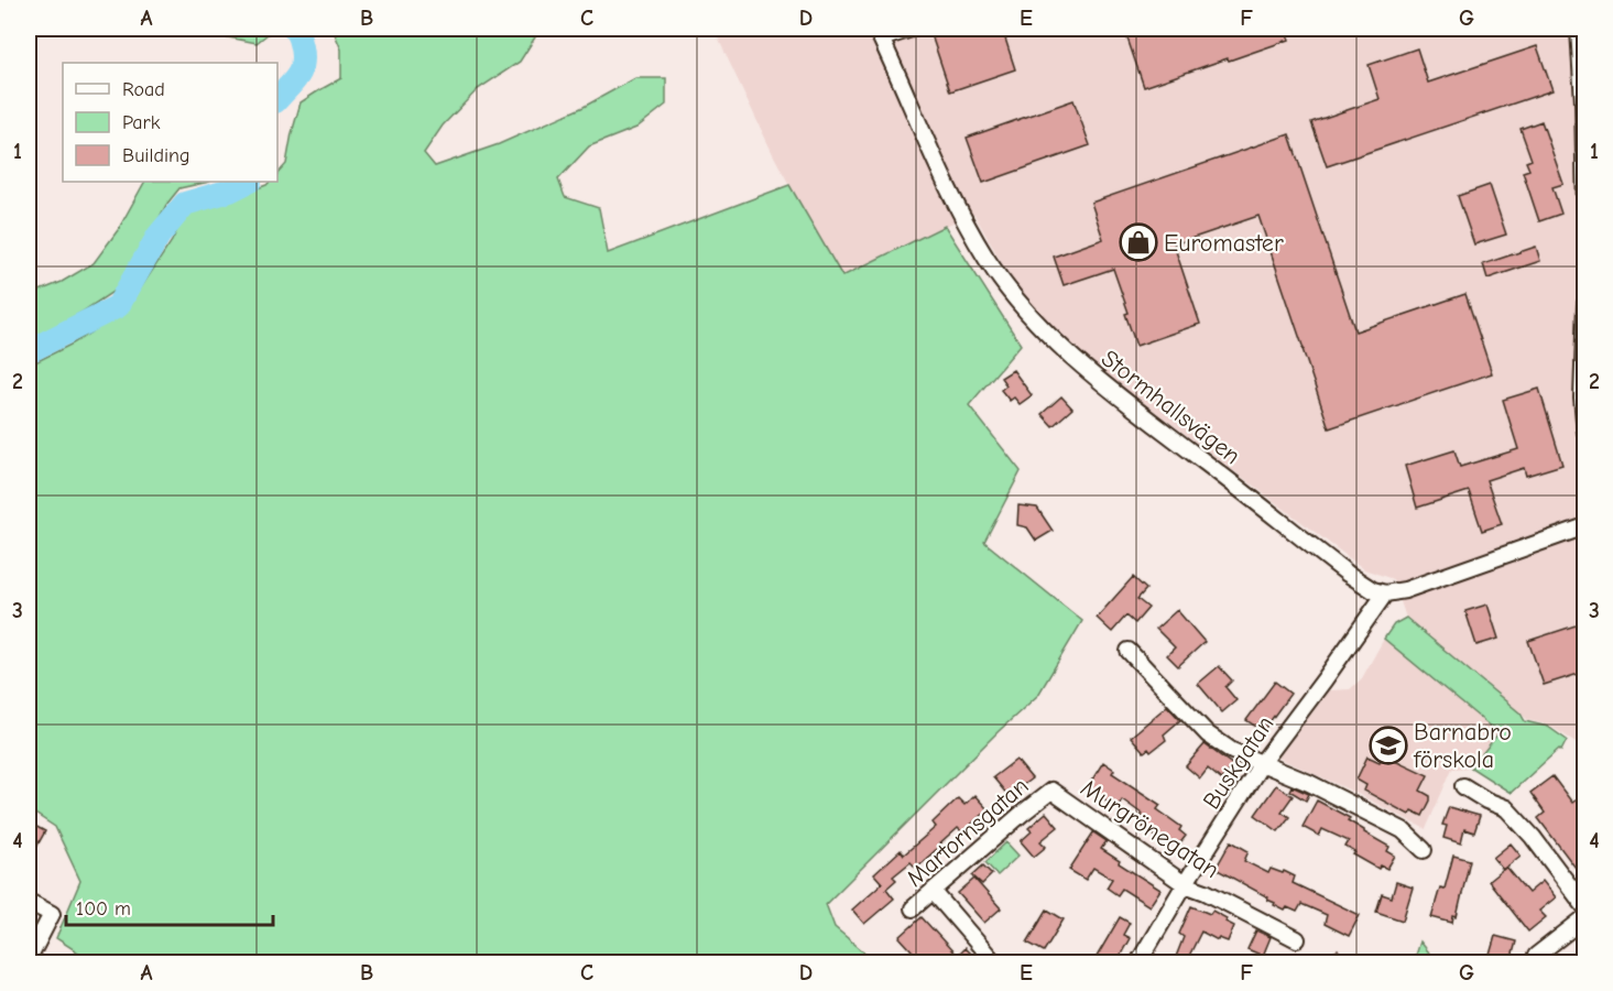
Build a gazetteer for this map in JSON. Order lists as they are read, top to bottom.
{
  "streets": {
    "street": [
      "Stormhallsvägen",
      "Buskgatan",
      "Murgrönegatan",
      "Martornsgatan"
    ]
  },
  "crossings": [
    ["Stormhallsvägen", "Buskgatan"],
    ["Buskgatan", "Murgrönegatan"],
    ["Murgrönegatan", "Martornsgatan"]
  ],
  "places": {
    "shop": ["Euromaster"],
    "school or university": ["Barnabro förskola"]
  },
  "legend": ["Road", "Park", "Building"],
  "scale_bar": "100 m",
  "grid": {
    "columns": [
      "A",
      "B",
      "C",
      "D",
      "E",
      "F",
      "G"
    ],
    "rows": [
      "1",
      "2",
      "3",
      "4"
    ]
  }
}
